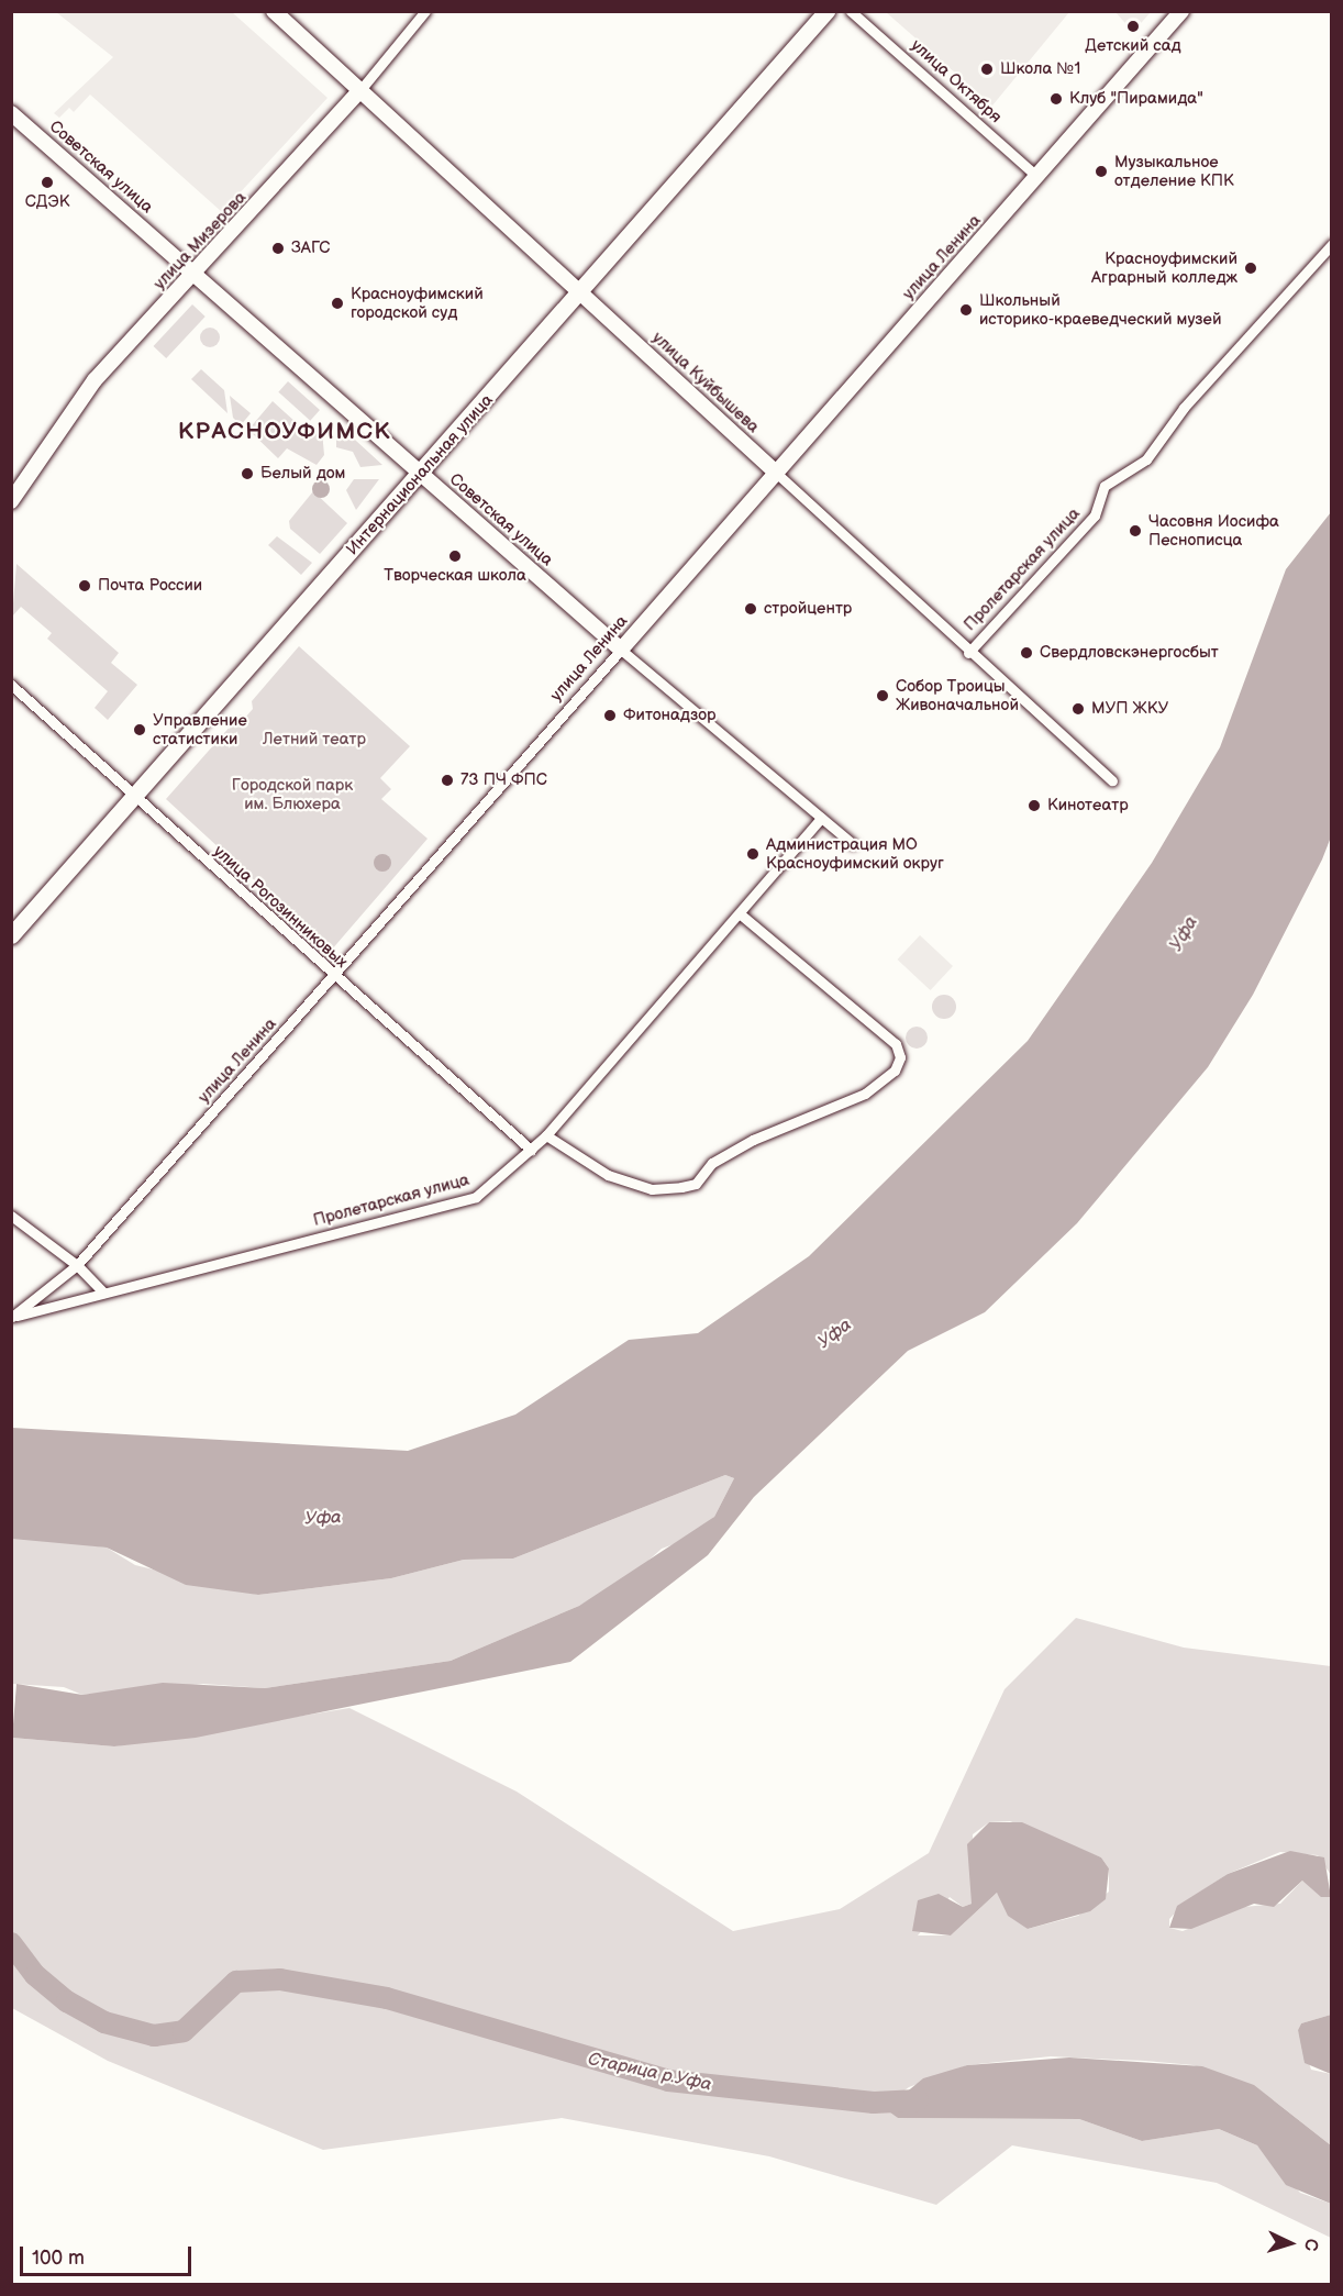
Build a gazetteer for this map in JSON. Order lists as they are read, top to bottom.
{
  "streets": {
    "main road": [
      "Советская улица",
      "улица Мизерова",
      "улица Ленина",
      "улица Куйбышева",
      "Интернациональная улица"
    ],
    "street": ["улица Октября", "Пролетарская улица", "улица Рогозинниковых"]
  },
  "crossings": [
    ["улица Октября", "улица Ленина"],
    ["Советская улица", "улица Мизерова"],
    ["Советская улица", "улица Ленина"],
    ["Советская улица", "Интернациональная улица"],
    ["Советская улица", "Пролетарская улица"],
    ["улица Мизерова", "улица Куйбышева"],
    ["улица Ленина", "улица Куйбышева"],
    ["улица Ленина", "Пролетарская улица"],
    ["улица Ленина", "улица Рогозинниковых"],
    ["улица Куйбышева", "Интернациональная улица"],
    ["улица Куйбышева", "Пролетарская улица"],
    ["Интернациональная улица", "улица Рогозинниковых"],
    ["Пролетарская улица", "улица Рогозинниковых"]
  ],
  "districts": ["КРАСНОУФИМСК"],
  "water": ["Уфа", "Старица р.Уфа"],
  "parks": ["Летний театр", "Городской парк им. Блюхера"],
  "places": [
    "Детский сад",
    "Школа №1",
    "Клуб \"Пирамида\"",
    "Музыкальное отделение КПК",
    "СДЭК",
    "ЗАГС",
    "Красноуфимский Аграрный колледж",
    "Красноуфимский городской суд",
    "Школьный историко-краеведческий музей",
    "Белый дом",
    "Часовня Иосифа Песнописца",
    "Творческая школа",
    "Почта России",
    "стройцентр",
    "Свердловскэнергосбыт",
    "Собор Троицы Живоначальной",
    "МУП ЖКУ",
    "Фитонадзор",
    "Управление статистики",
    "73 ПЧ ФПС",
    "Кинотеатр",
    "Администрация МО Красноуфимский округ"
  ],
  "scale_bar": "100 m",
  "north": "right"
}
